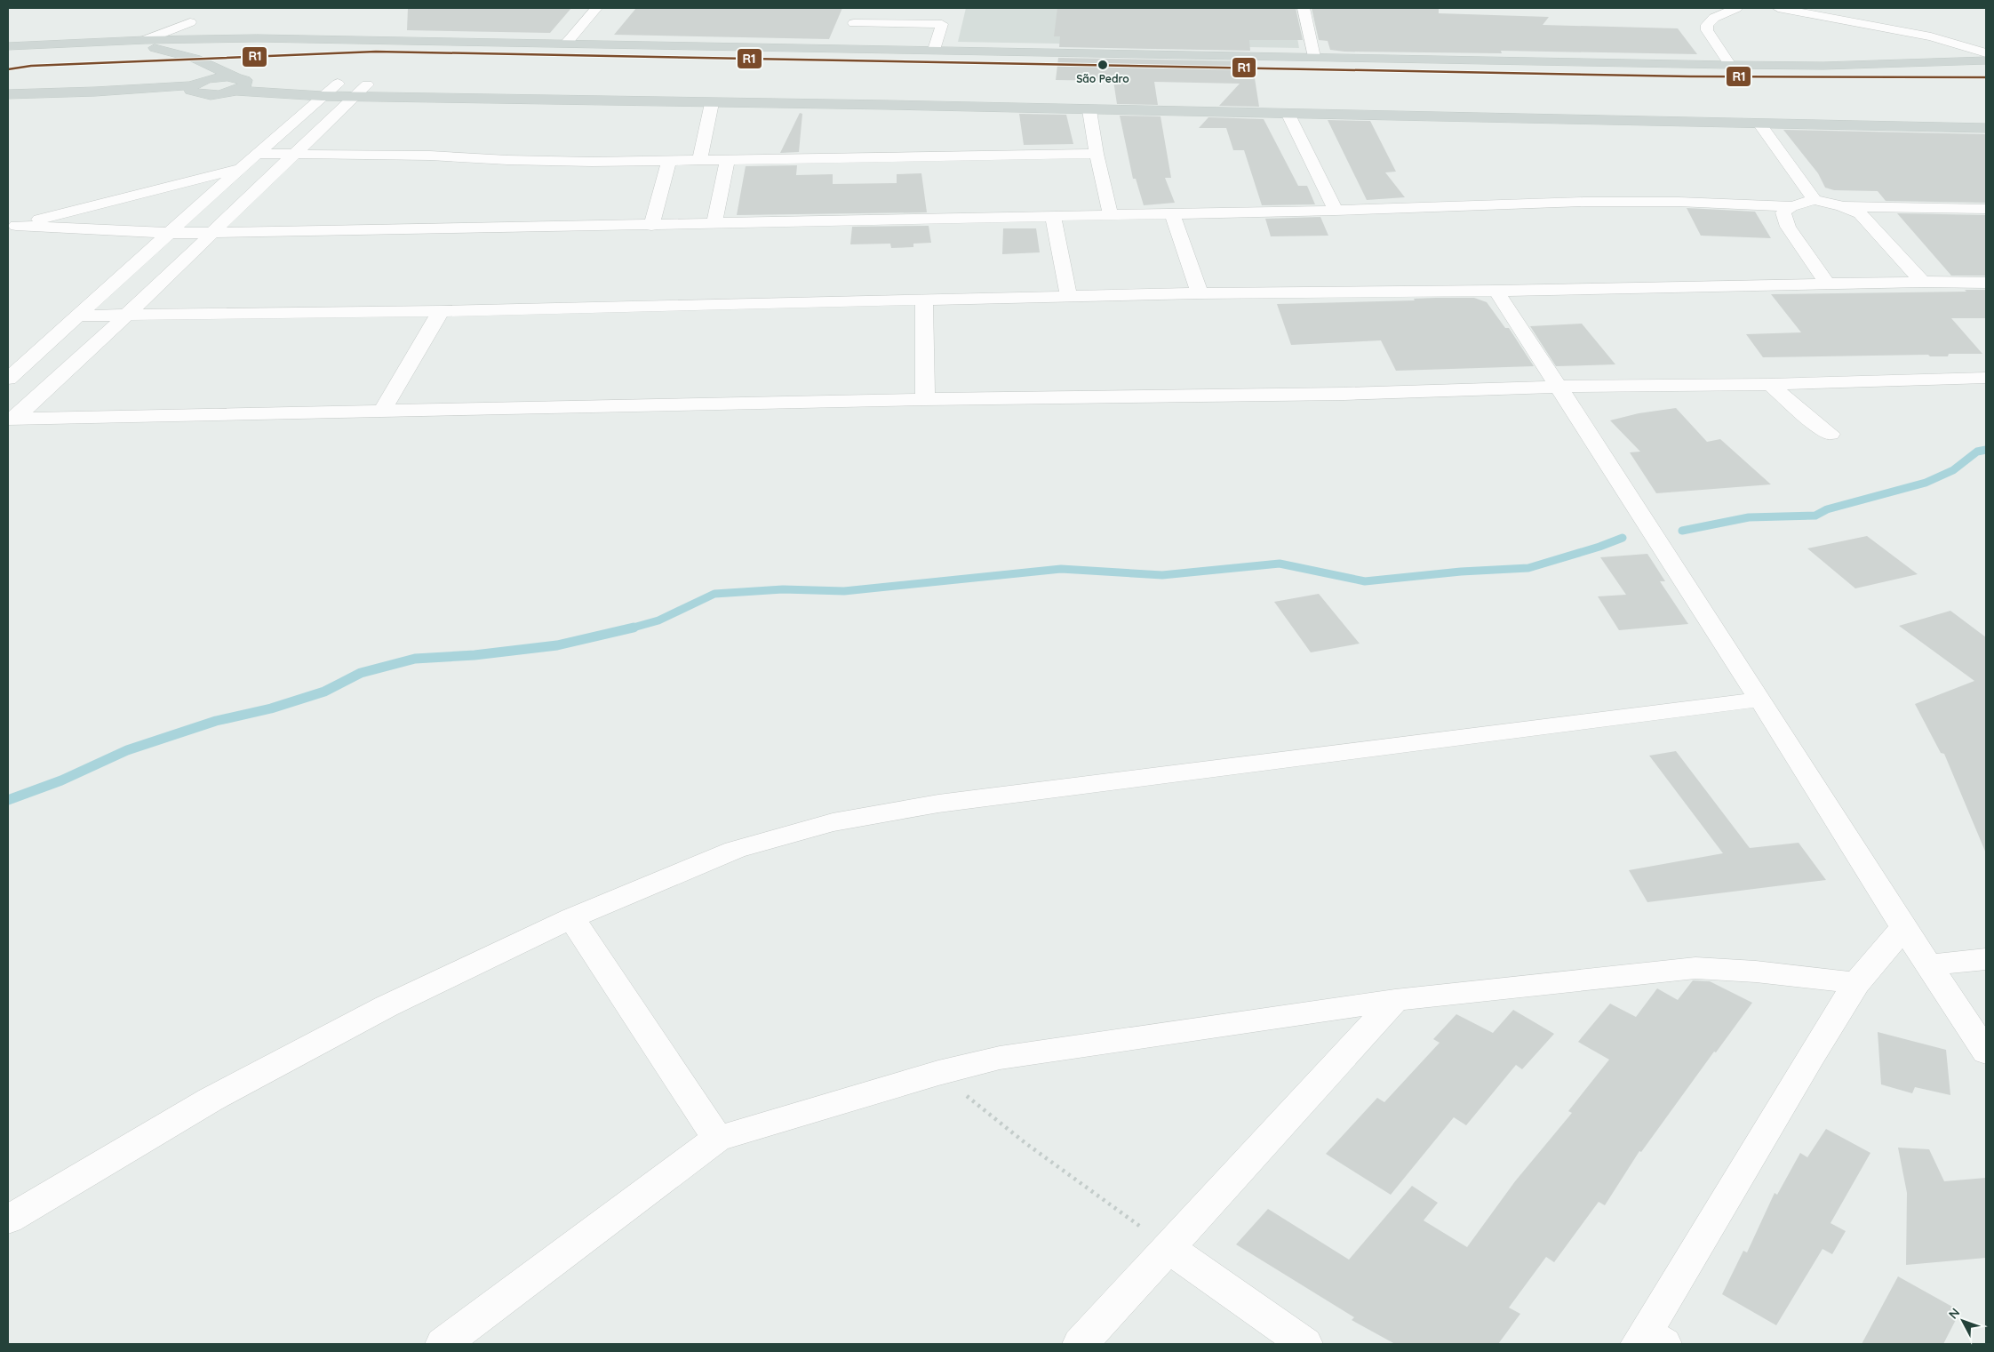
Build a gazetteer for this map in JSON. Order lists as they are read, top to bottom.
{
  "places": ["São Pedro"],
  "lines": ["transit line R1"],
  "north": "top left"
}
